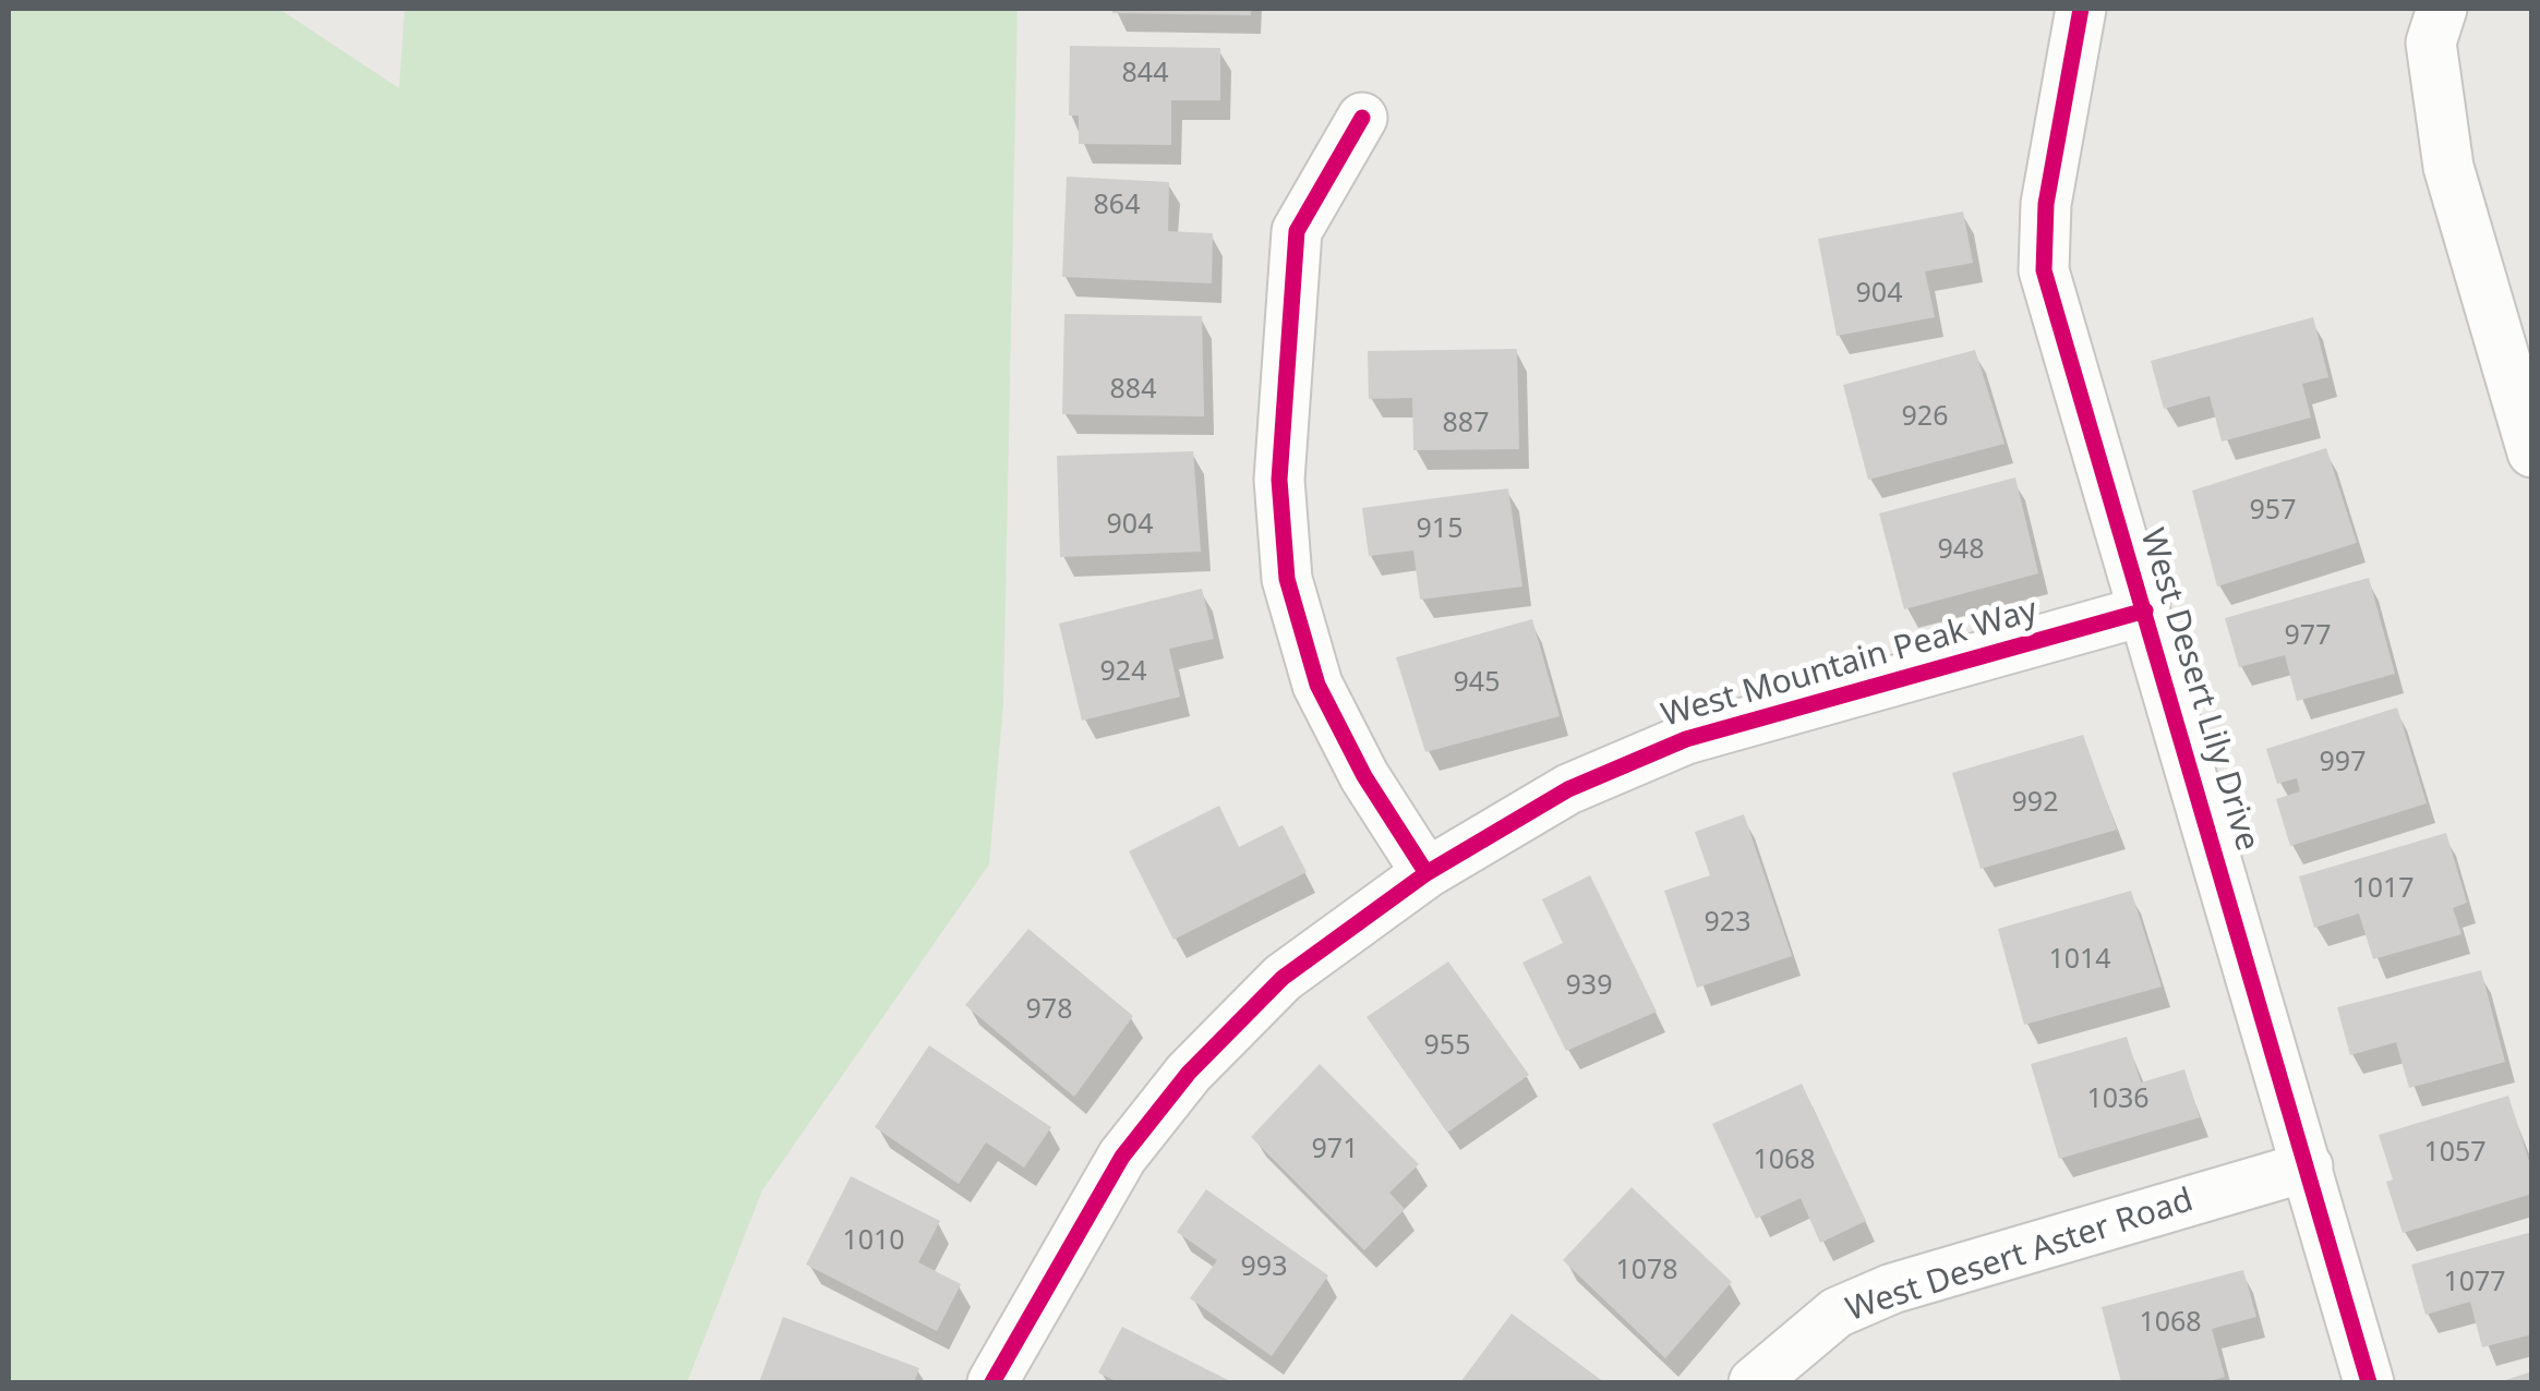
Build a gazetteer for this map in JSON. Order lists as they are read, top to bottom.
{
  "streets": {
    "street": ["West Mountain Peak Way", "West Desert Lily Drive", "West Desert Aster Road"]
  },
  "crossings": [
    ["West Mountain Peak Way", "West Desert Lily Drive"],
    ["West Desert Lily Drive", "West Desert Aster Road"]
  ],
  "house_numbers": [
    "844",
    "864",
    "904",
    "884",
    "926",
    "887",
    "957",
    "904",
    "915",
    "948",
    "977",
    "924",
    "945",
    "997",
    "992",
    "1017",
    "923",
    "1014",
    "939",
    "978",
    "955",
    "1036",
    "971",
    "1057",
    "1068",
    "1010",
    "993",
    "1078",
    "1077",
    "1068"
  ]
}
